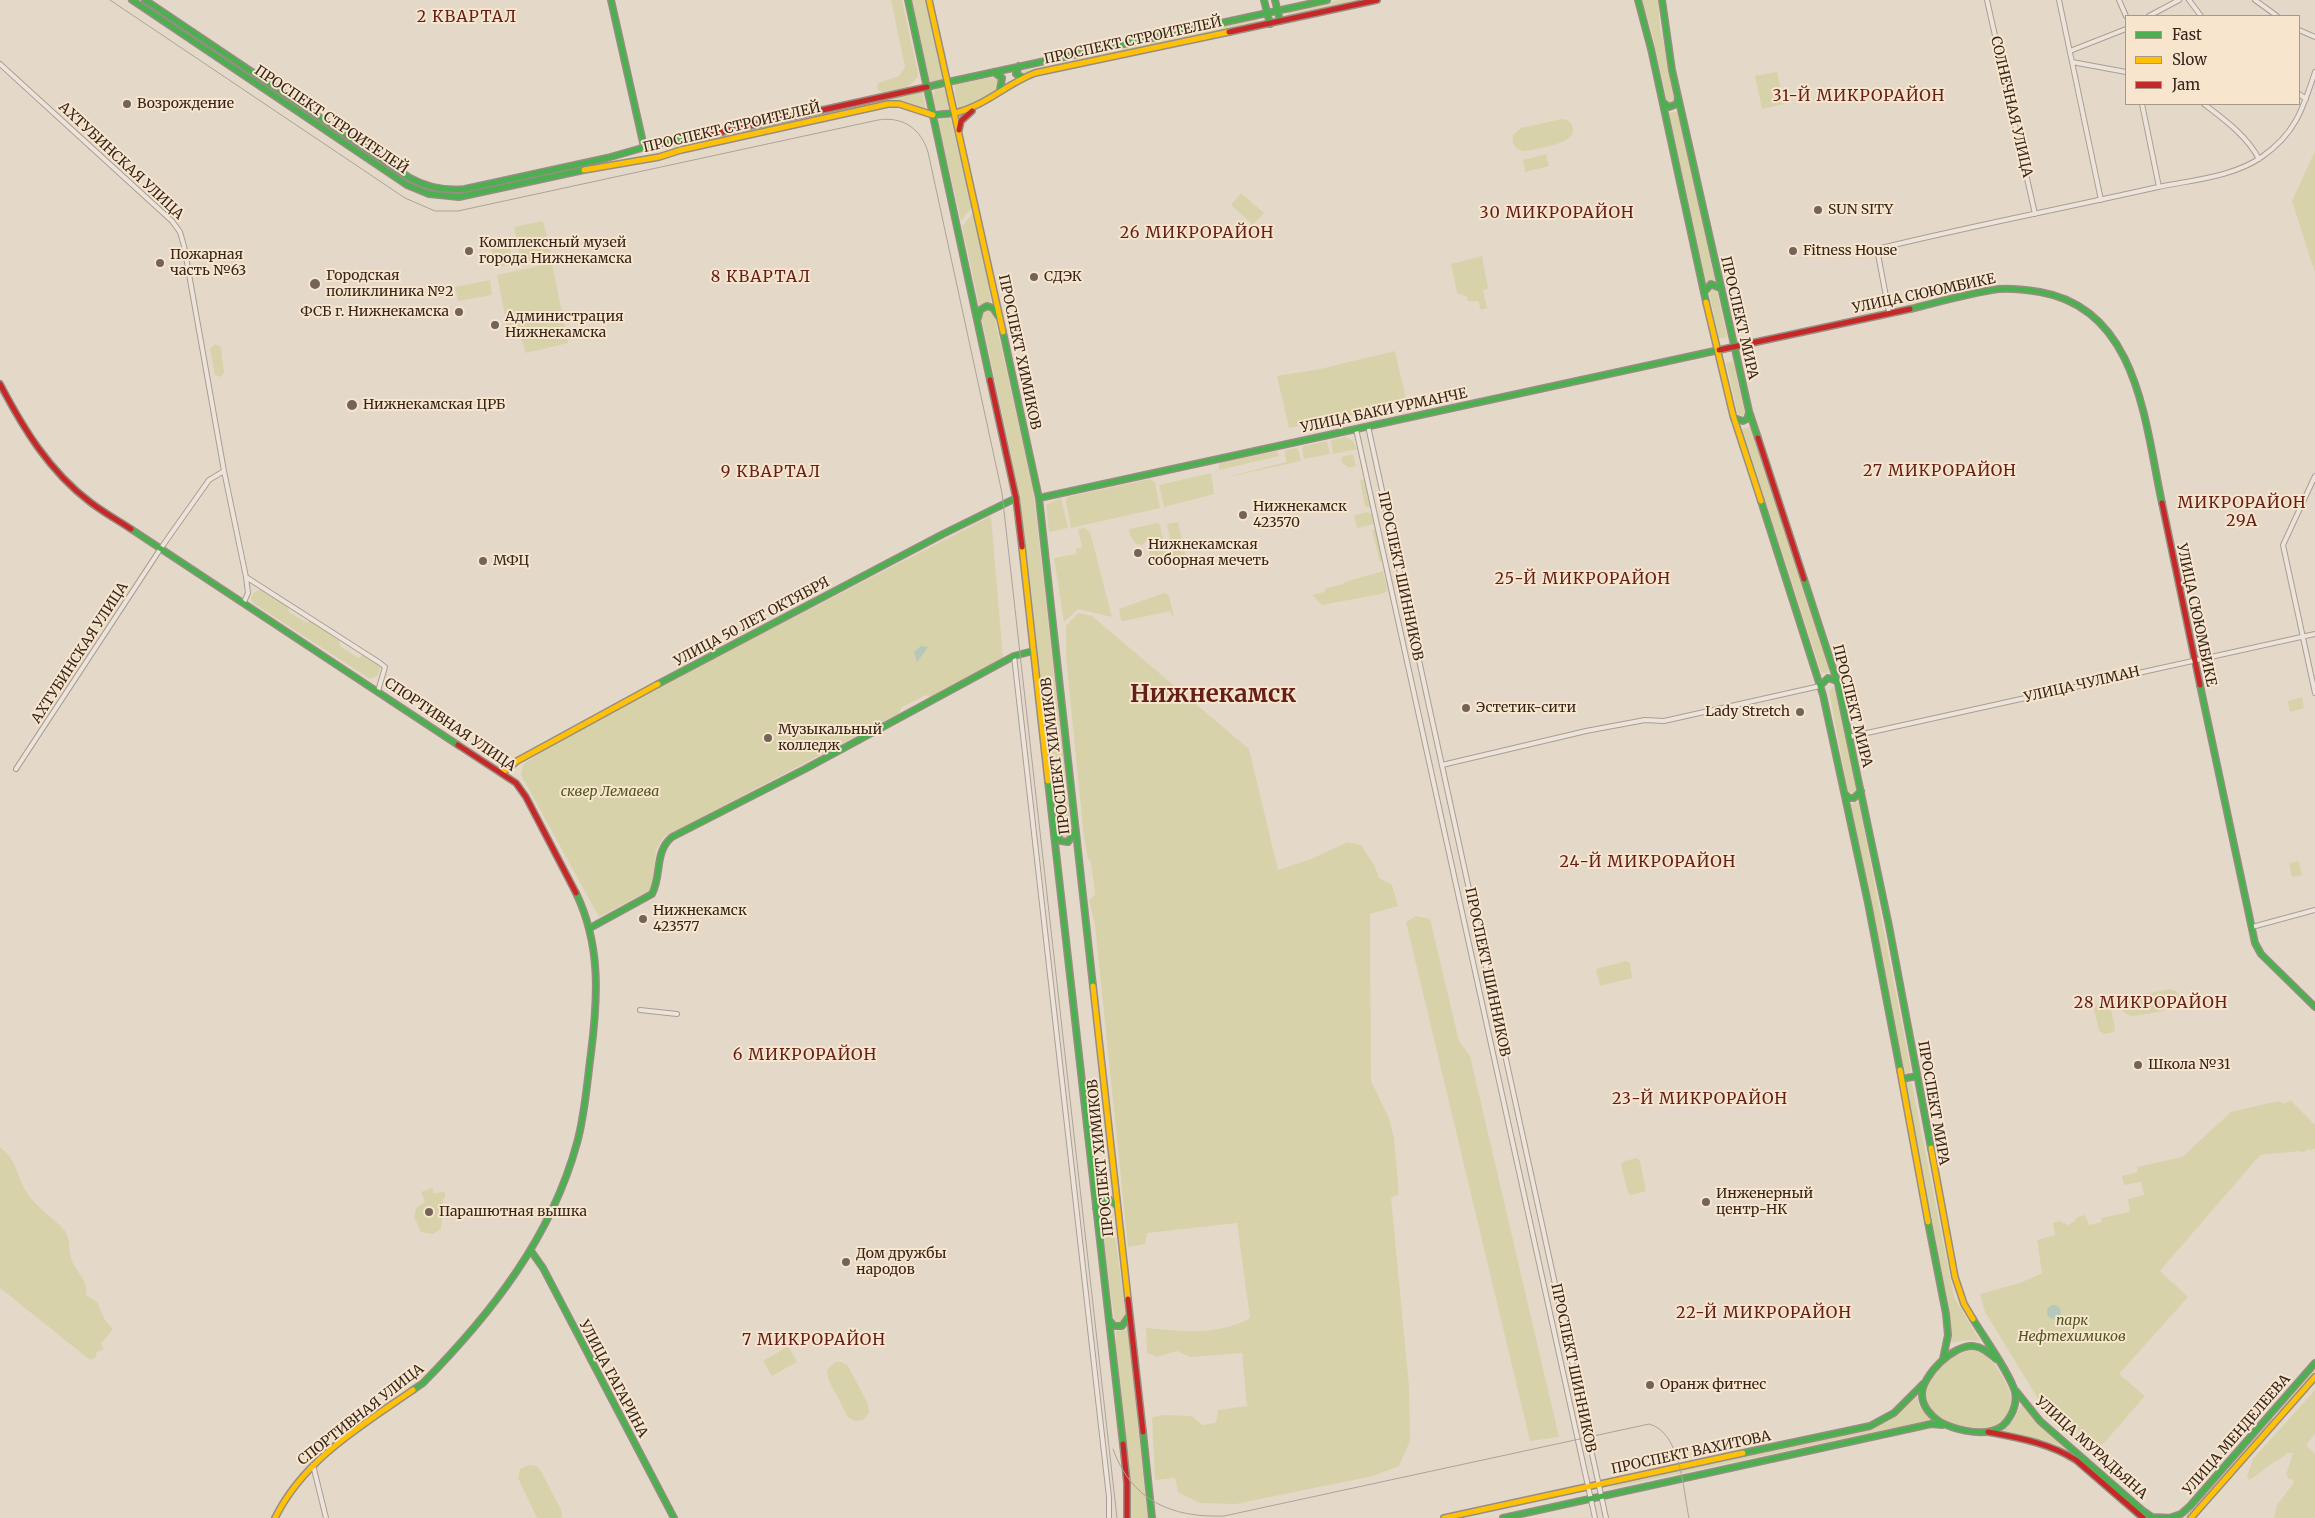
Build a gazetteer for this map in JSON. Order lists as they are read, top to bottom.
{
  "streets": {
    "main road": [
      "ПРОСПЕКТ СТРОИТЕЛЕЙ",
      "УЛИЦА СЮЮМБИКЕ",
      "ПРОСПЕКТ МИРА",
      "ПРОСПЕКТ ХИМИКОВ",
      "УЛИЦА БАКИ УРМАНЧЕ",
      "УЛИЦА 50 ЛЕТ ОКТЯБРЯ",
      "СПОРТИВНАЯ УЛИЦА",
      "УЛИЦА ГАГАРИНА",
      "УЛИЦА МЕНДЕЛЕЕВА",
      "УЛИЦА МУРАДЬЯНА",
      "ПРОСПЕКТ ВАХИТОВА"
    ],
    "street": [
      "СОЛНЕЧНАЯ УЛИЦА",
      "АХТУБИНСКАЯ УЛИЦА",
      "ПРОСПЕКТ ШИННИКОВ",
      "УЛИЦА ЧУЛМАН"
    ]
  },
  "crossings": [
    ["ПРОСПЕКТ СТРОИТЕЛЕЙ", "ПРОСПЕКТ ХИМИКОВ"],
    ["АХТУБИНСКАЯ УЛИЦА", "СПОРТИВНАЯ УЛИЦА"],
    ["УЛИЦА СЮЮМБИКЕ", "ПРОСПЕКТ МИРА"],
    ["УЛИЦА СЮЮМБИКЕ", "УЛИЦА БАКИ УРМАНЧЕ"],
    ["УЛИЦА СЮЮМБИКЕ", "УЛИЦА ЧУЛМАН"],
    ["ПРОСПЕКТ МИРА", "УЛИЦА БАКИ УРМАНЧЕ"],
    ["ПРОСПЕКТ МИРА", "УЛИЦА ЧУЛМАН"],
    ["ПРОСПЕКТ МИРА", "УЛИЦА МУРАДЬЯНА"],
    ["ПРОСПЕКТ МИРА", "ПРОСПЕКТ ВАХИТОВА"],
    ["ПРОСПЕКТ ХИМИКОВ", "УЛИЦА БАКИ УРМАНЧЕ"],
    ["ПРОСПЕКТ ХИМИКОВ", "УЛИЦА 50 ЛЕТ ОКТЯБРЯ"],
    ["УЛИЦА БАКИ УРМАНЧЕ", "ПРОСПЕКТ ШИННИКОВ"],
    ["ПРОСПЕКТ ШИННИКОВ", "ПРОСПЕКТ ВАХИТОВА"],
    ["УЛИЦА 50 ЛЕТ ОКТЯБРЯ", "СПОРТИВНАЯ УЛИЦА"],
    ["СПОРТИВНАЯ УЛИЦА", "УЛИЦА ГАГАРИНА"],
    ["УЛИЦА МЕНДЕЛЕЕВА", "УЛИЦА МУРАДЬЯНА"],
    ["УЛИЦА МУРАДЬЯНА", "ПРОСПЕКТ ВАХИТОВА"]
  ],
  "districts": [
    "2 КВАРТАЛ",
    "31-Й МИКРОРАЙОН",
    "30 МИКРОРАЙОН",
    "26 МИКРОРАЙОН",
    "8 КВАРТАЛ",
    "27 МИКРОРАЙОН",
    "9 КВАРТАЛ",
    "МИКРОРАЙОН 29А",
    "25-Й МИКРОРАЙОН",
    "Нижнекамск",
    "24-Й МИКРОРАЙОН",
    "28 МИКРОРАЙОН",
    "6 МИКРОРАЙОН",
    "23-Й МИКРОРАЙОН",
    "22-Й МИКРОРАЙОН",
    "7 МИКРОРАЙОН"
  ],
  "parks": ["сквер Лемаева", "парк Нефтехимиков"],
  "places": [
    "Возрождение",
    "SUN SITY",
    "Комплексный музей города Нижнекамска",
    "Fitness House",
    "Пожарная часть №63",
    "СДЭК",
    "Городская поликлиника №2",
    "ФСБ г. Нижнекамска",
    "Администрация Нижнекамска",
    "Нижнекамская ЦРБ",
    "Нижнекамск 423570",
    "Нижнекамская соборная мечеть",
    "МФЦ",
    "Эстетик-сити",
    "Lady Stretch",
    "Музыкальный колледж",
    "Нижнекамск 423577",
    "Школа №31",
    "Инженерный центр-НК",
    "Парашютная вышка",
    "Дом дружбы народов",
    "Оранж фитнес"
  ],
  "legend": ["Fast", "Slow", "Jam"]
}
